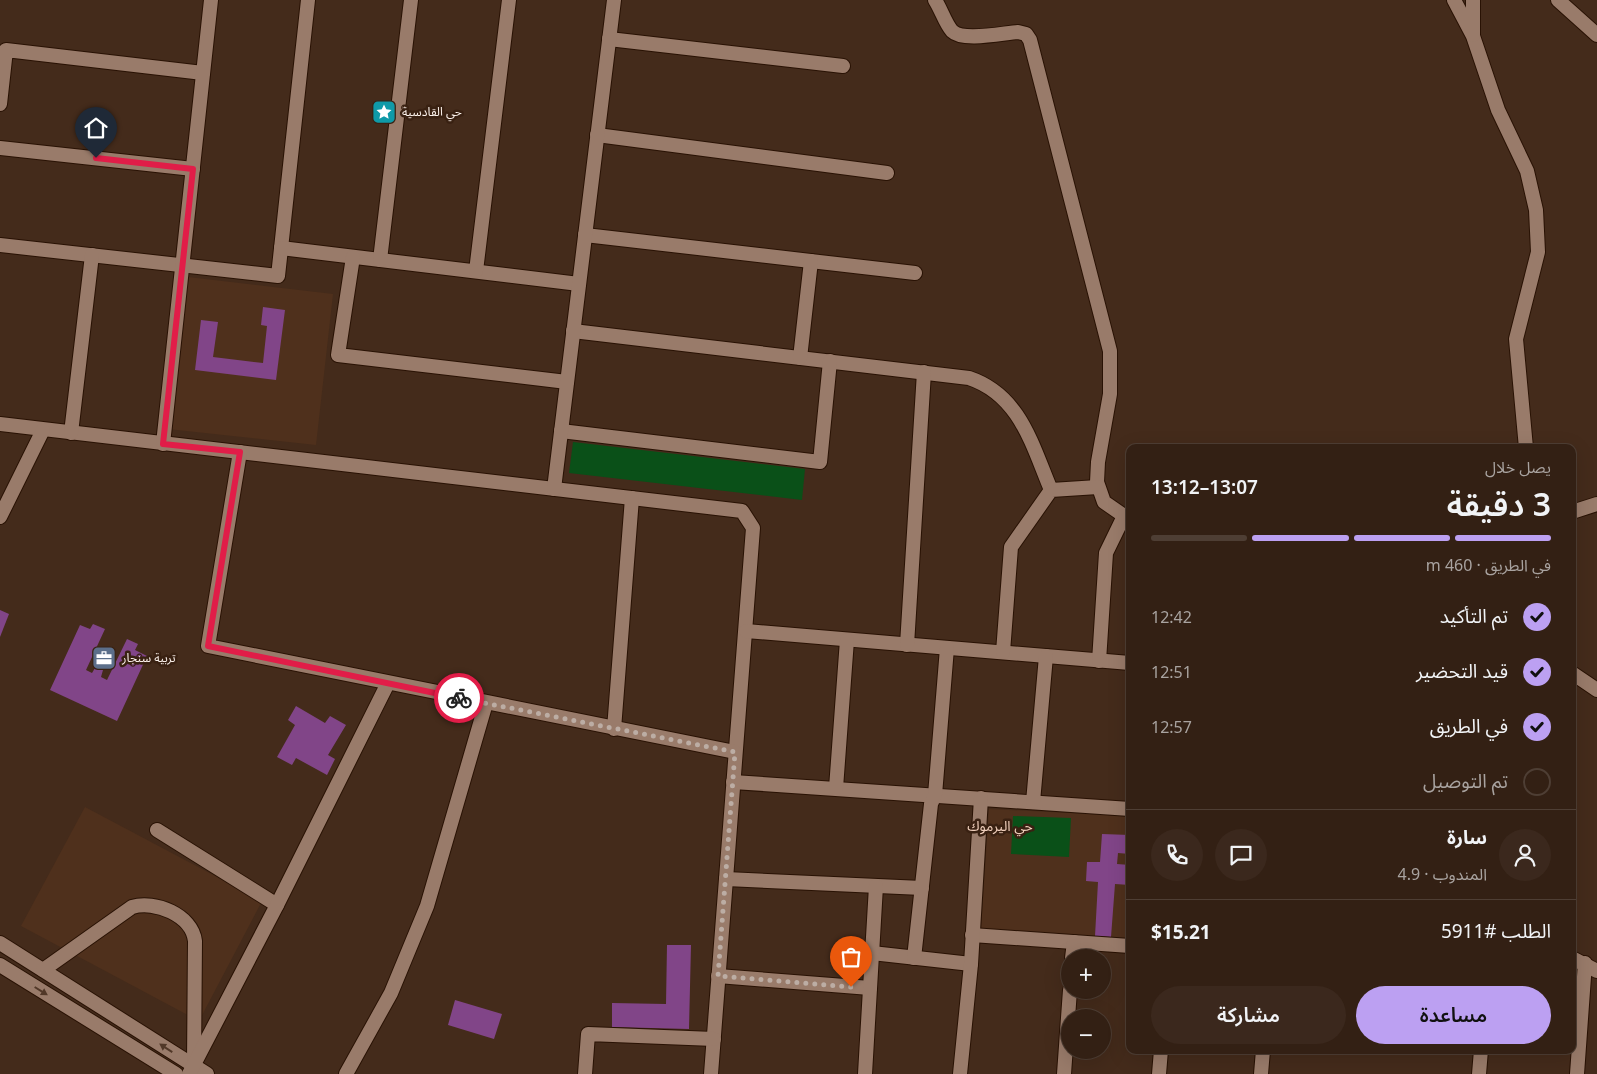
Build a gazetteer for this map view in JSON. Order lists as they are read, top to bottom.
{
  "districts": ["حي اليرموك"],
  "places": {
    "place": ["حي القادسية"],
    "office": ["تربية سنجار"]
  },
  "page": {
    "heading": ["3 دقيقة", "يصل خلال", "13:07–13:12"],
    "panel": [
      "سارة",
      "المندوب · 4.9",
      "الطلب #5911",
      "$15.21"
    ],
    "bar": "في الطريق · 460 m",
    "list": [
      ["تم التأكيد", "12:42"],
      ["قيد التحضير", "12:51"],
      ["في الطريق", "12:57"],
      "تم التوصيل"
    ],
    "map_buttons": ["+", "−"],
    "buttons": ["مساعدة", "مشاركة"]
  }
}
